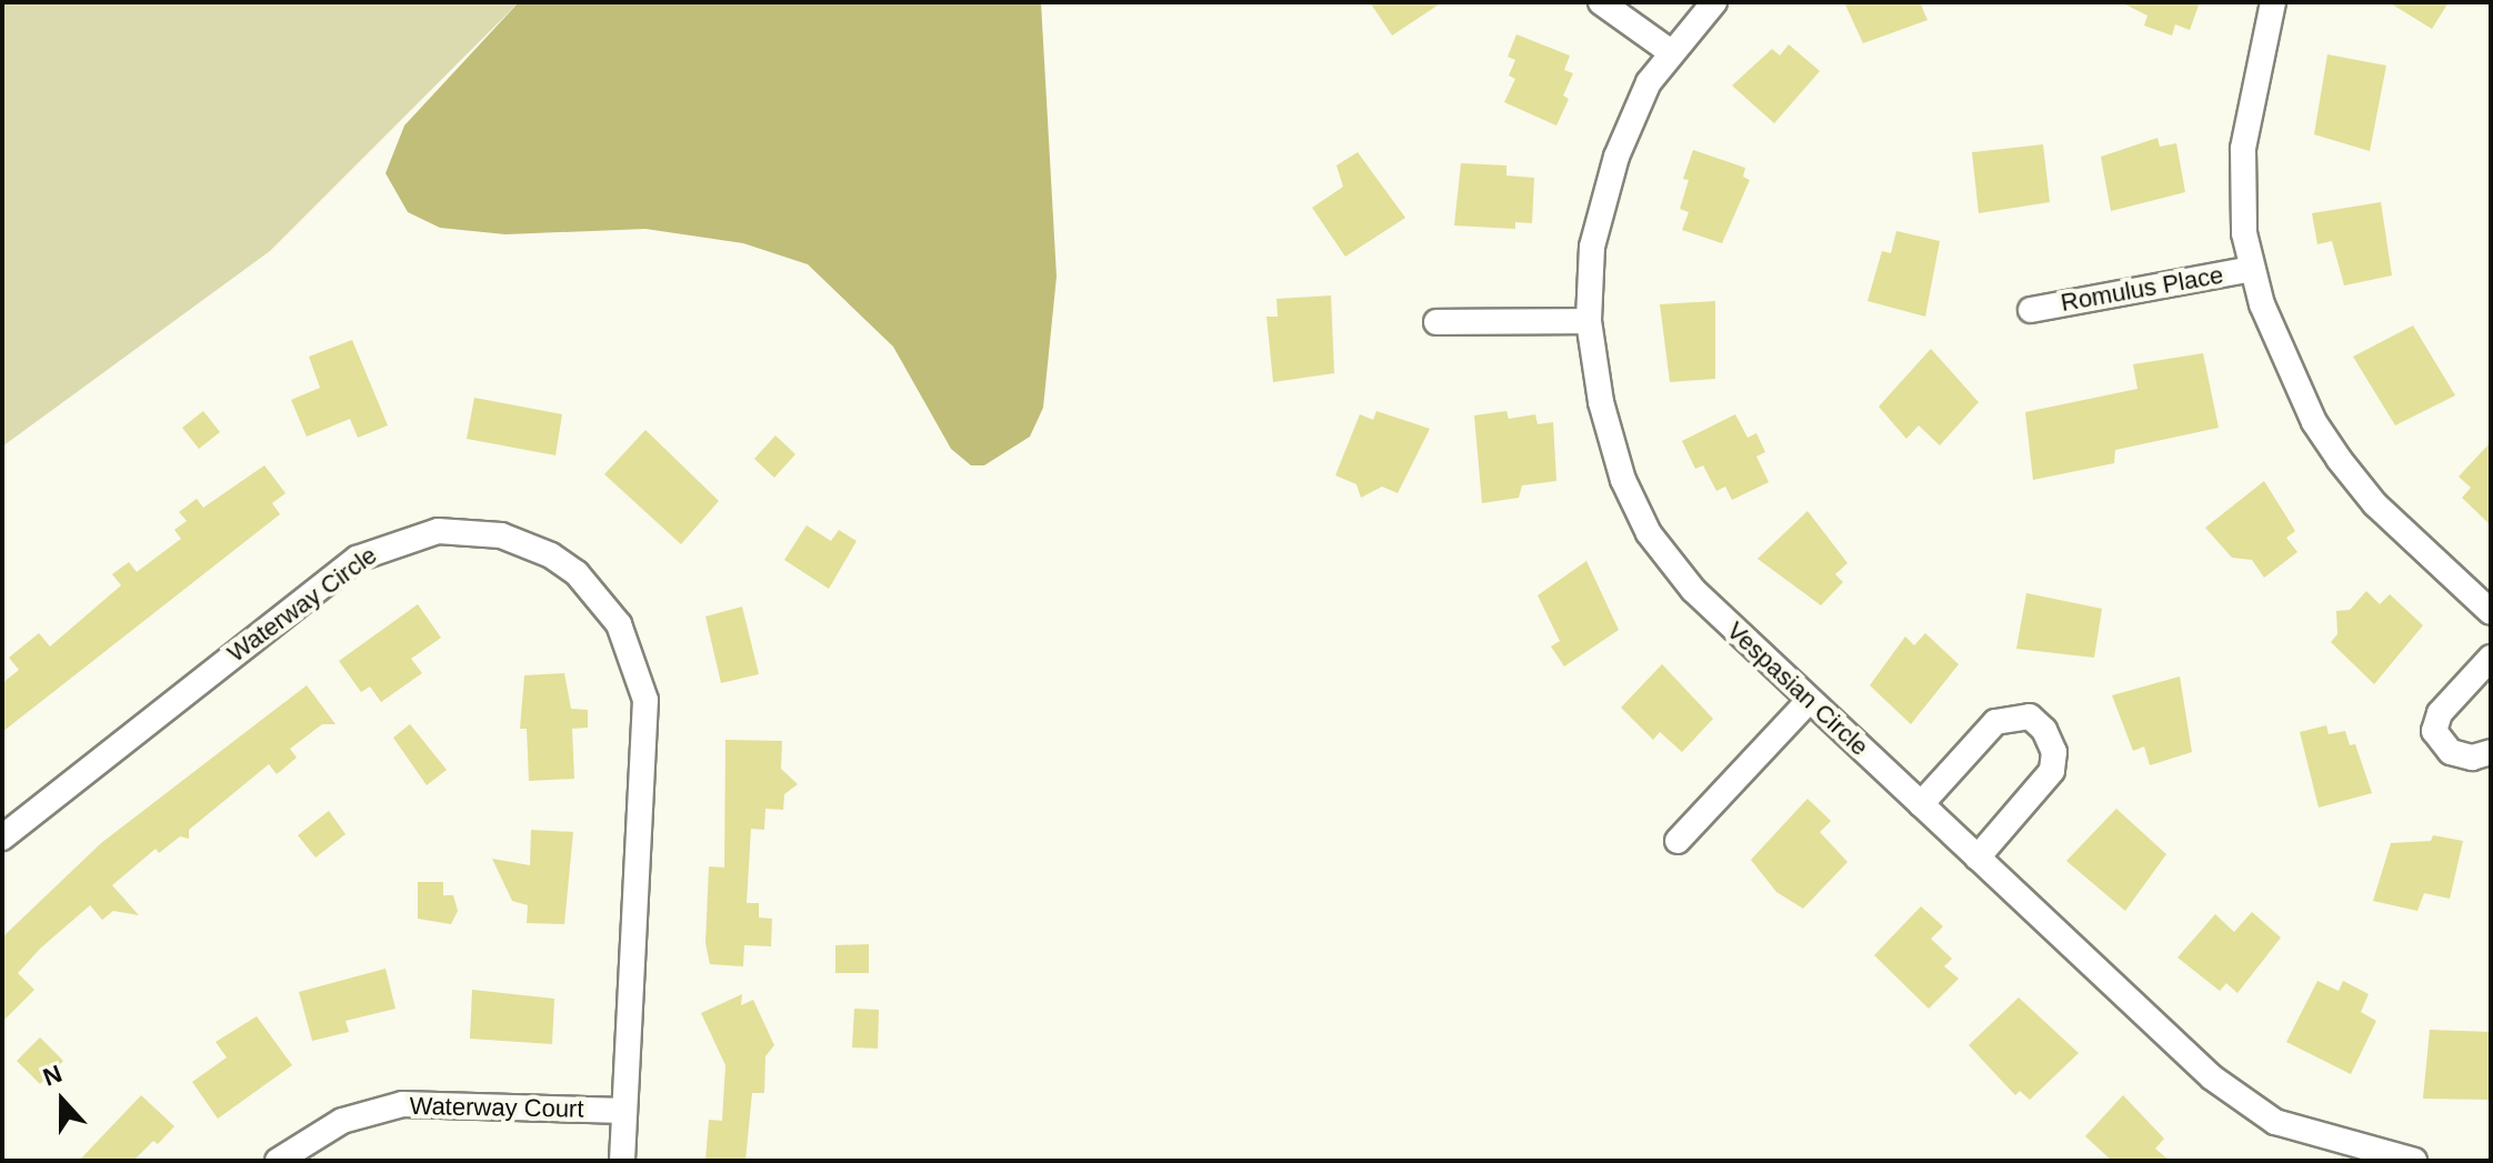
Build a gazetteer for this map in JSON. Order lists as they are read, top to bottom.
{
  "streets": {
    "street": [
      "Romulus Place",
      "Waterway Circle",
      "Vespasian Circle",
      "Waterway Court"
    ]
  },
  "crossings": [
    ["Waterway Circle", "Waterway Court"]
  ],
  "north": "top"
}
